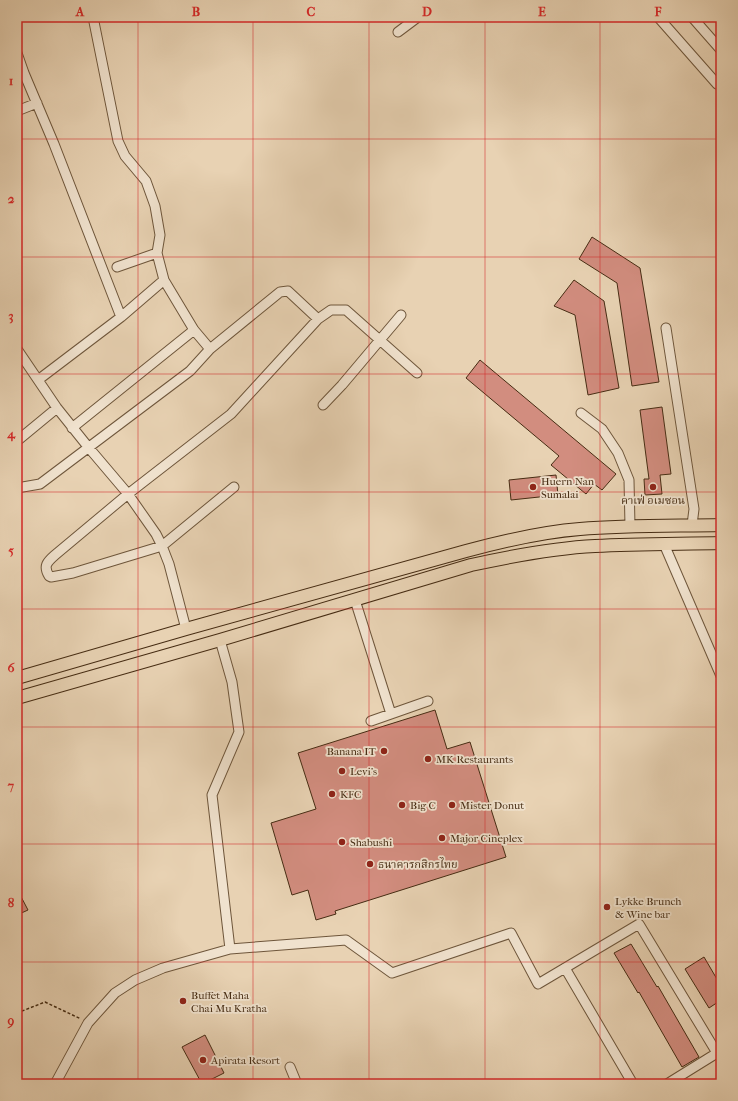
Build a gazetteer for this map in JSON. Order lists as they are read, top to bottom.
{
  "places": [
    "Huern Nan Sumalai",
    "คาเฟ่ อเมซอน",
    "Banana IT",
    "MK Restaurants",
    "Levi's",
    "KFC",
    "Big C",
    "Mister Donut",
    "Major Cineplex",
    "Shabushi",
    "ธนาคารกสิกรไทย",
    "Lykke Brunch & Wine bar",
    "Buffet Maha Chai Mu Kratha",
    "Apirata Resort"
  ],
  "grid": {
    "columns": [
      "A",
      "B",
      "C",
      "D",
      "E",
      "F"
    ],
    "rows": [
      "1",
      "2",
      "3",
      "4",
      "5",
      "6",
      "7",
      "8",
      "9"
    ]
  }
}
